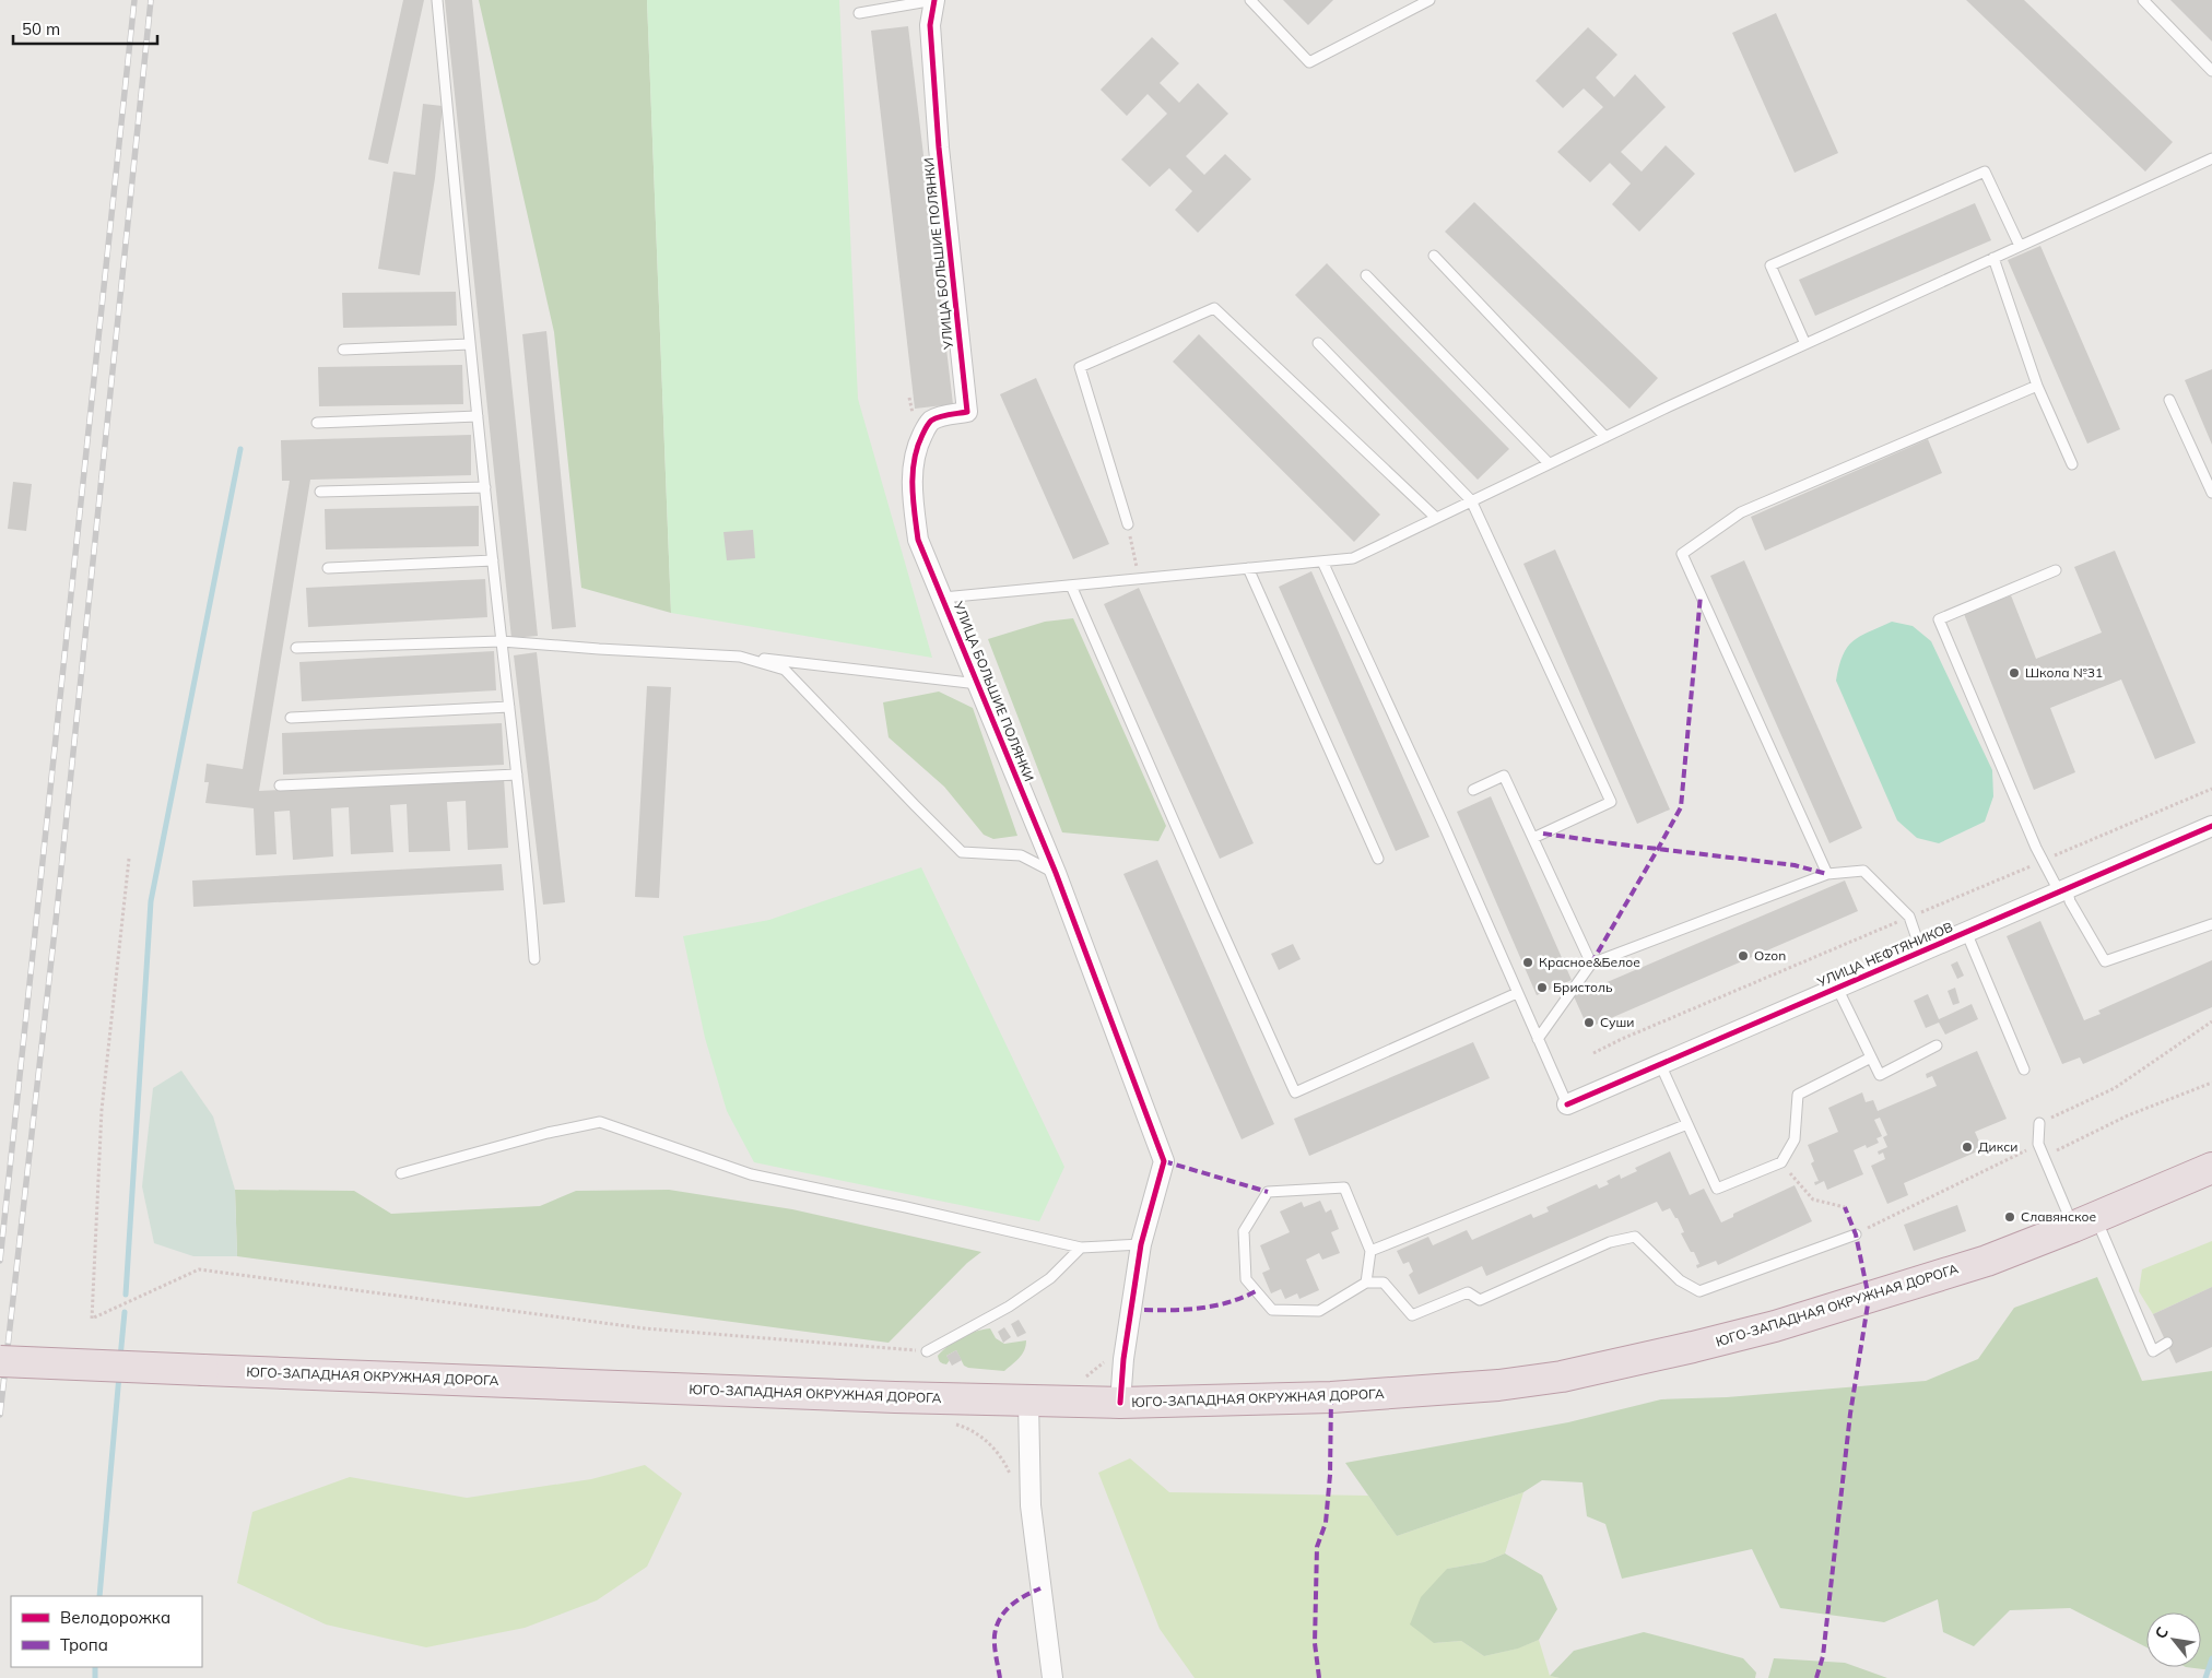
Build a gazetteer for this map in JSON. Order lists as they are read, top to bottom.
{
  "streets": {
    "highway": ["ЮГО-ЗАПАДНАЯ ОКРУЖНАЯ ДОРОГА"],
    "street": ["УЛИЦА БОЛЬШИЕ ПОЛЯНКИ", "УЛИЦА НЕФТЯНИКОВ"]
  },
  "crossings": [
    ["УЛИЦА БОЛЬШИЕ ПОЛЯНКИ", "ЮГО-ЗАПАДНАЯ ОКРУЖНАЯ ДОРОГА"]
  ],
  "places": [
    "Школа №31",
    "Ozon",
    "Красное&Белое",
    "Бристоль",
    "Суши",
    "Дикси",
    "Славянское"
  ],
  "legend": ["Велодорожка", "Тропа"],
  "scale_bar": "50 m",
  "north": "top left"
}
